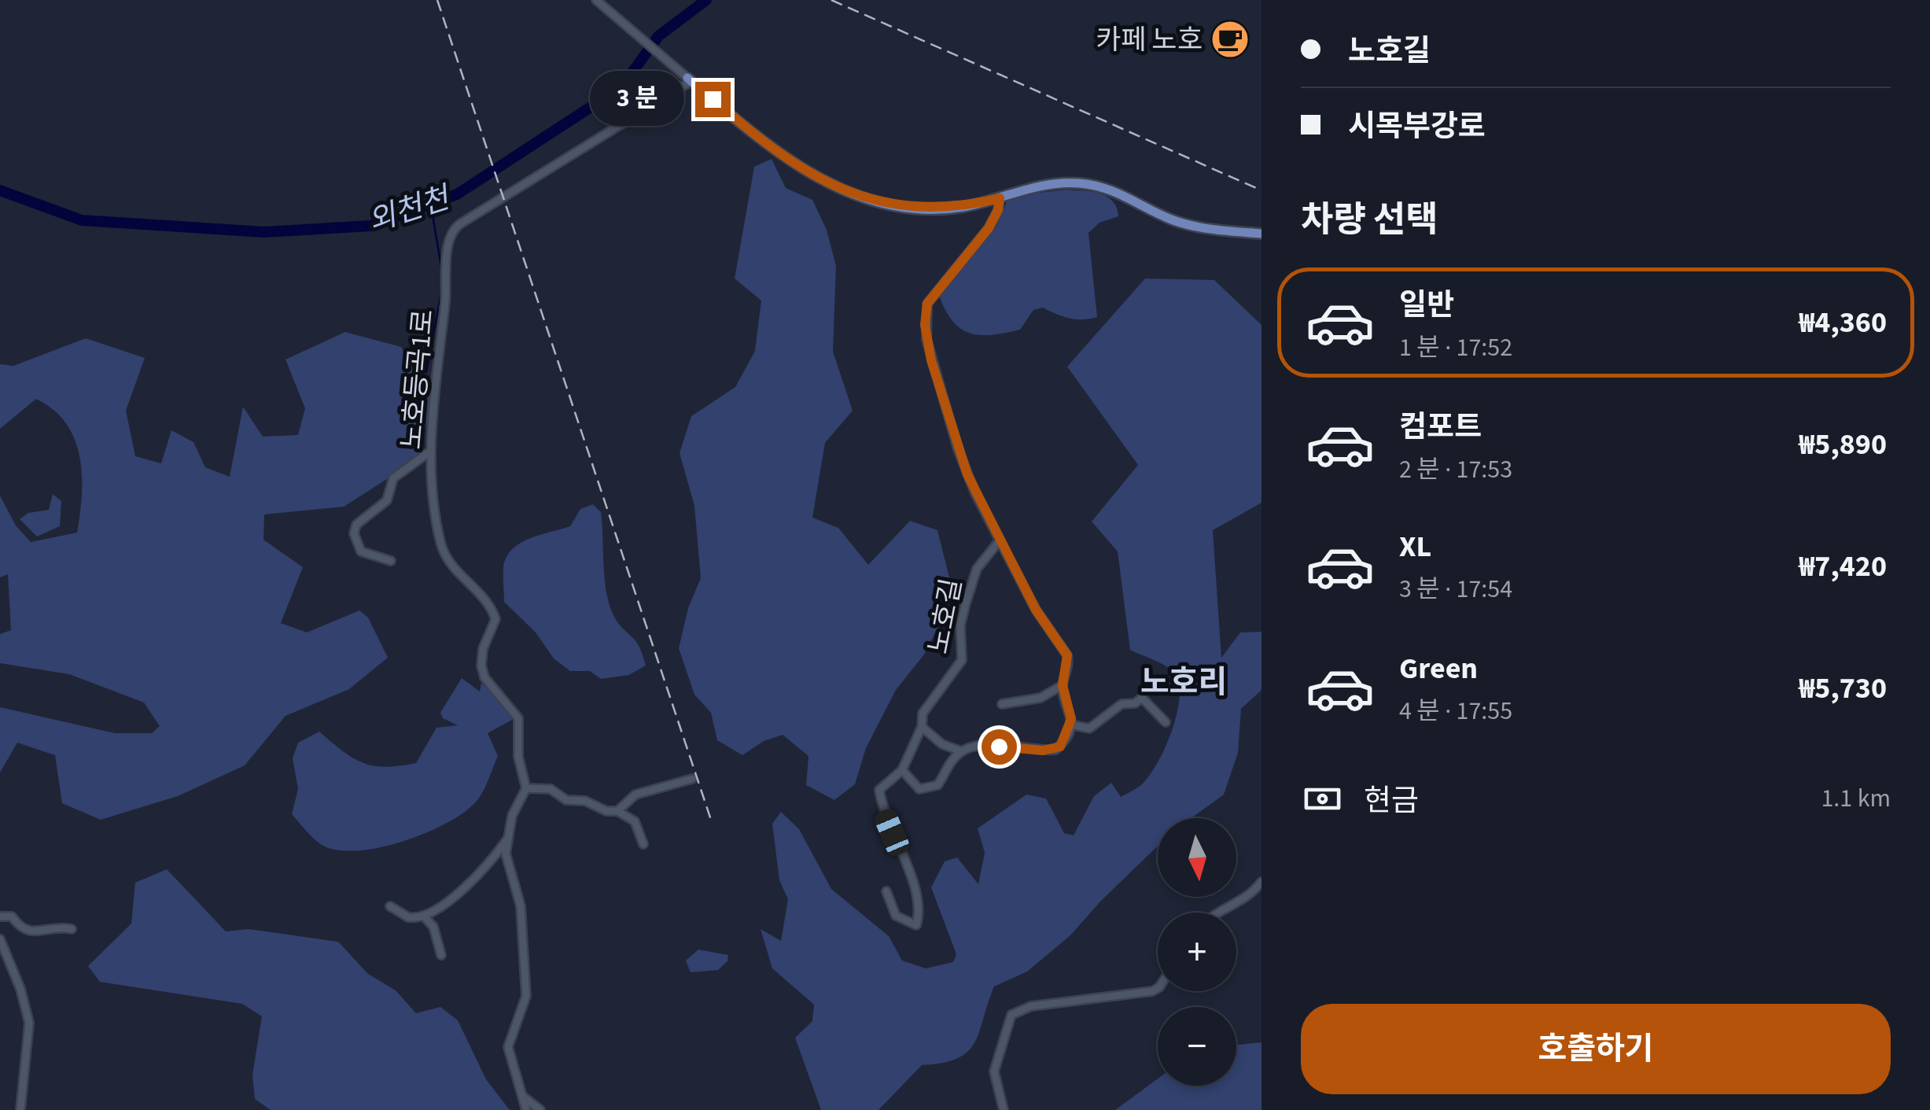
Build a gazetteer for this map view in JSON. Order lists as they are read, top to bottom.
{
  "streets": {
    "street": ["노호등곡1로", "노호길"]
  },
  "districts": ["노호리"],
  "water": ["외천천"],
  "places": {
    "cafe": ["카페 노호"]
  },
  "north": "bottom",
  "page": {
    "banner": ["노호길", "시목부강로"],
    "bubble": "3 분",
    "heading": "차량 선택",
    "list": [
      {
        "name": "일반",
        "note": "1 분 · 17:52",
        "value": "₩4,360"
      },
      {
        "name": "컴포트",
        "note": "2 분 · 17:53",
        "value": "₩5,890"
      },
      {
        "name": "XL",
        "note": "3 분 · 17:54",
        "value": "₩7,420"
      },
      {
        "name": "Green",
        "note": "4 분 · 17:55",
        "value": "₩5,730"
      }
    ],
    "pay": ["현금", "1.1 km"],
    "map_buttons": ["+", "−"],
    "buttons": "호출하기"
  }
}
